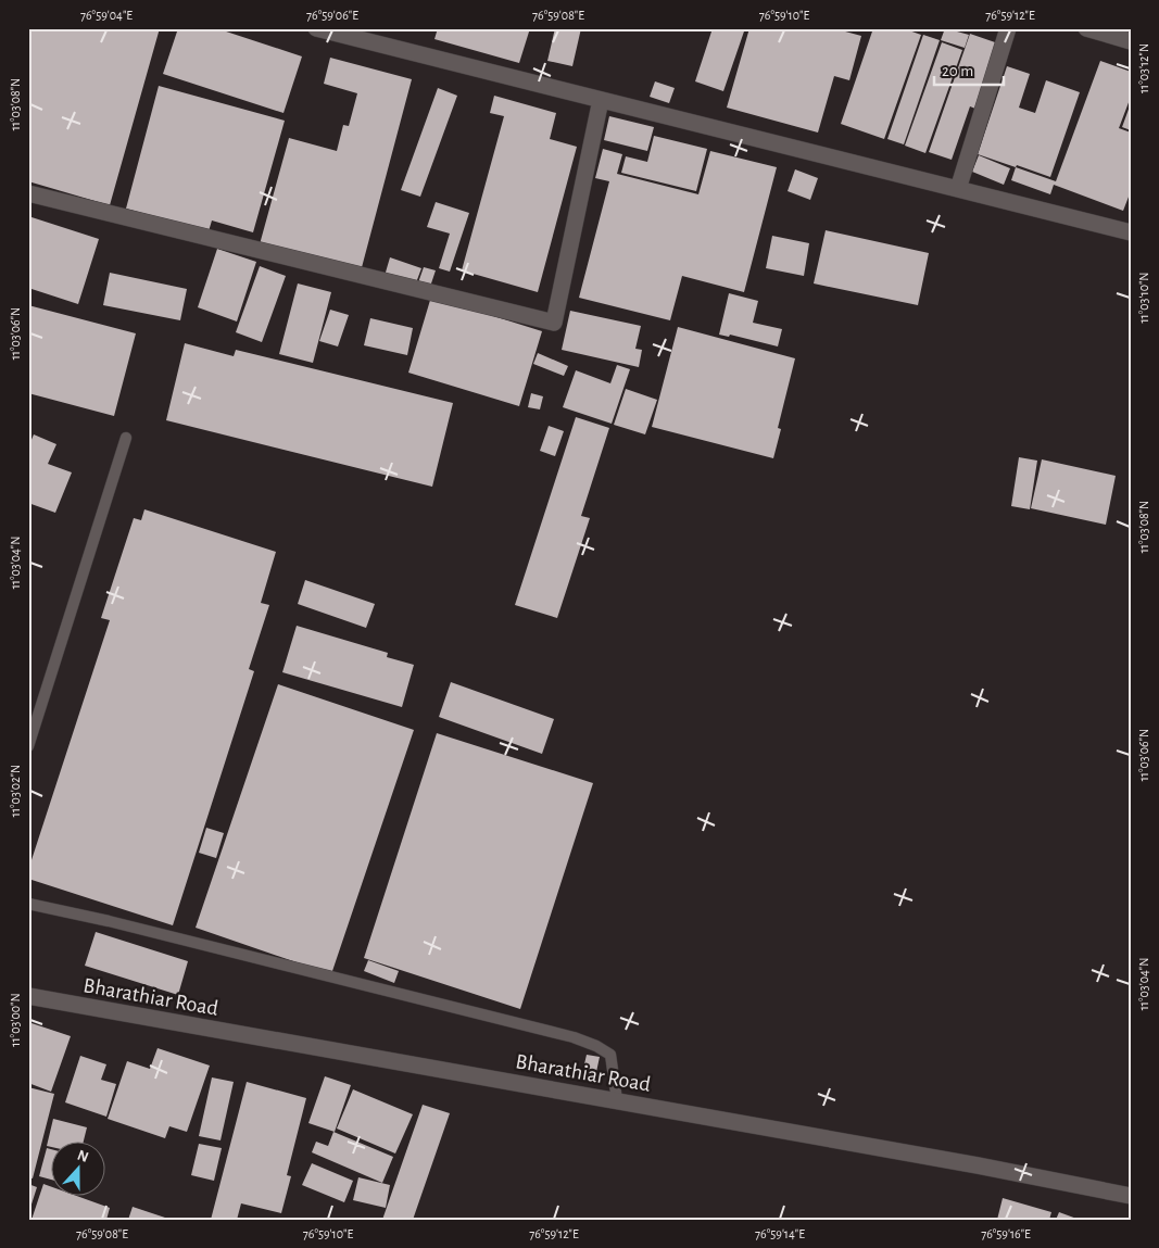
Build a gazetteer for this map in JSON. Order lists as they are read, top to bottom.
{
  "streets": {
    "street": ["Bharathiar Road"]
  },
  "scale_bar": "20 m",
  "north": "top",
  "coordinates": [
    "76°59'04\"E",
    "76°59'06\"E",
    "76°59'08\"E",
    "76°59'10\"E",
    "76°59'12\"E",
    "11°03'12\"N",
    "11°03'08\"N",
    "11°03'10\"N",
    "11°03'06\"N",
    "11°03'04\"N",
    "11°03'02\"N",
    "11°03'00\"N",
    "76°59'14\"E",
    "76°59'16\"E"
  ]
}
